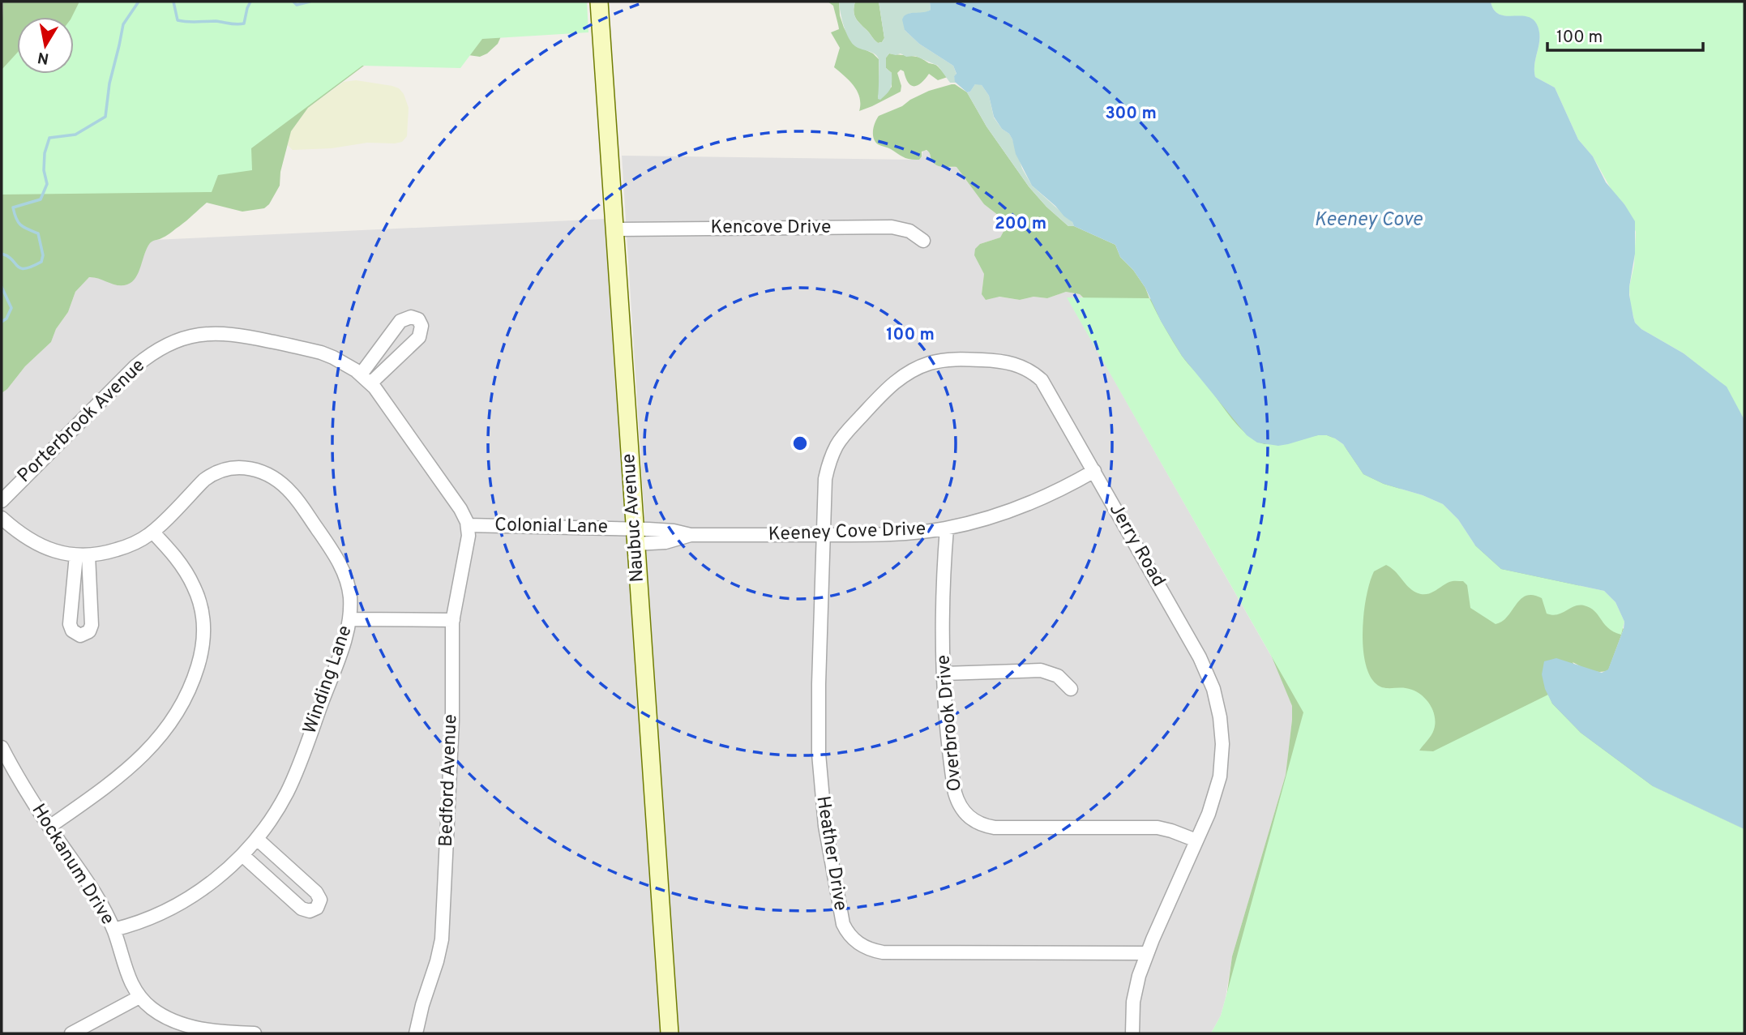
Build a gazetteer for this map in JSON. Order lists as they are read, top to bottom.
{
  "streets": {
    "main road": ["Naubuc Avenue"],
    "street": [
      "Kencove Drive",
      "Porterbrook Avenue",
      "Colonial Lane",
      "Keeney Cove Drive",
      "Jerry Road",
      "Winding Lane",
      "Overbrook Drive",
      "Bedford Avenue",
      "Heather Drive",
      "Hockanum Drive"
    ]
  },
  "crossings": [
    ["Kencove Drive", "Naubuc Avenue"],
    ["Porterbrook Avenue", "Colonial Lane"],
    ["Porterbrook Avenue", "Bedford Avenue"],
    ["Naubuc Avenue", "Colonial Lane"],
    ["Naubuc Avenue", "Keeney Cove Drive"],
    ["Colonial Lane", "Keeney Cove Drive"],
    ["Colonial Lane", "Bedford Avenue"],
    ["Keeney Cove Drive", "Jerry Road"],
    ["Keeney Cove Drive", "Overbrook Drive"],
    ["Keeney Cove Drive", "Heather Drive"],
    ["Jerry Road", "Overbrook Drive"],
    ["Jerry Road", "Heather Drive"],
    ["Winding Lane", "Hockanum Drive"]
  ],
  "water": ["Keeney Cove"],
  "scale_bar": "100 m",
  "north": "bottom",
  "rings": ["300 m", "200 m", "100 m"]
}
